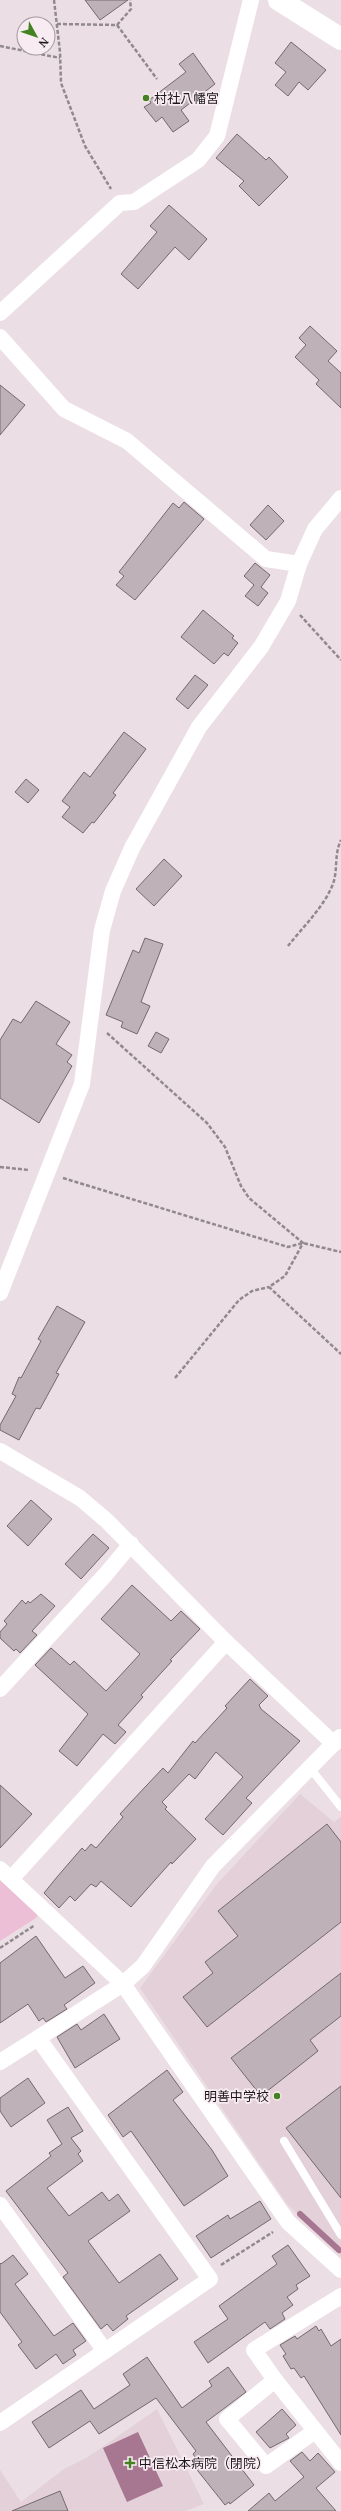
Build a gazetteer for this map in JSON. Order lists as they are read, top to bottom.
{
  "places": {
    "other": ["村社八幡宮", "明善中学校"],
    "health": ["中信松本病院（閉院）"]
  },
  "north": "bottom right"
}
